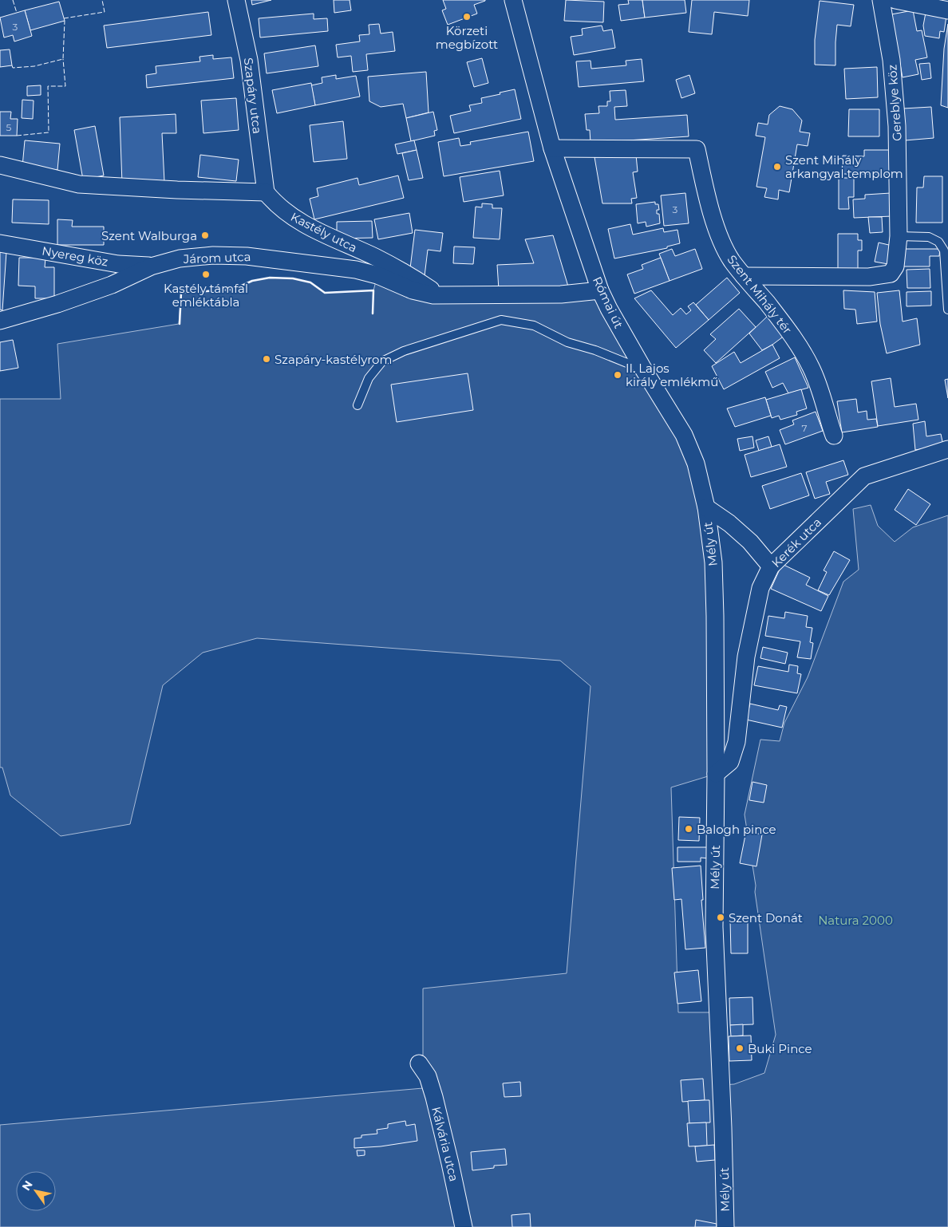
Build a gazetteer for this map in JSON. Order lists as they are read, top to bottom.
{
  "streets": {
    "street": [
      "Szapáry utca",
      "Gereblye köz",
      "Kastély utca",
      "Nyereg köz",
      "Járom utca",
      "Szent Mihály tér",
      "Római út",
      "Kerék utca",
      "Mély út",
      "Kálvária utca"
    ]
  },
  "crossings": [
    ["Szapáry utca", "Kastély utca"],
    ["Gereblye köz", "Szent Mihály tér"],
    ["Kastély utca", "Járom utca"],
    ["Nyereg köz", "Járom utca"],
    ["Szent Mihály tér", "Római út"],
    ["Római út", "Mély út"],
    ["Kerék utca", "Mély út"]
  ],
  "parks": ["Natura 2000"],
  "places": [
    "Körzeti megbízott",
    "Szent Mihály arkangyal templom",
    "Szent Walburga",
    "Kastély támfal emléktábla",
    "Szapáry-kastélyrom",
    "II. Lajos király emlékmű",
    "Balogh pince",
    "Szent Donát",
    "Buki Pince"
  ],
  "house_numbers": [
    "3",
    "5",
    "3",
    "7"
  ],
  "north": "top left"
}
